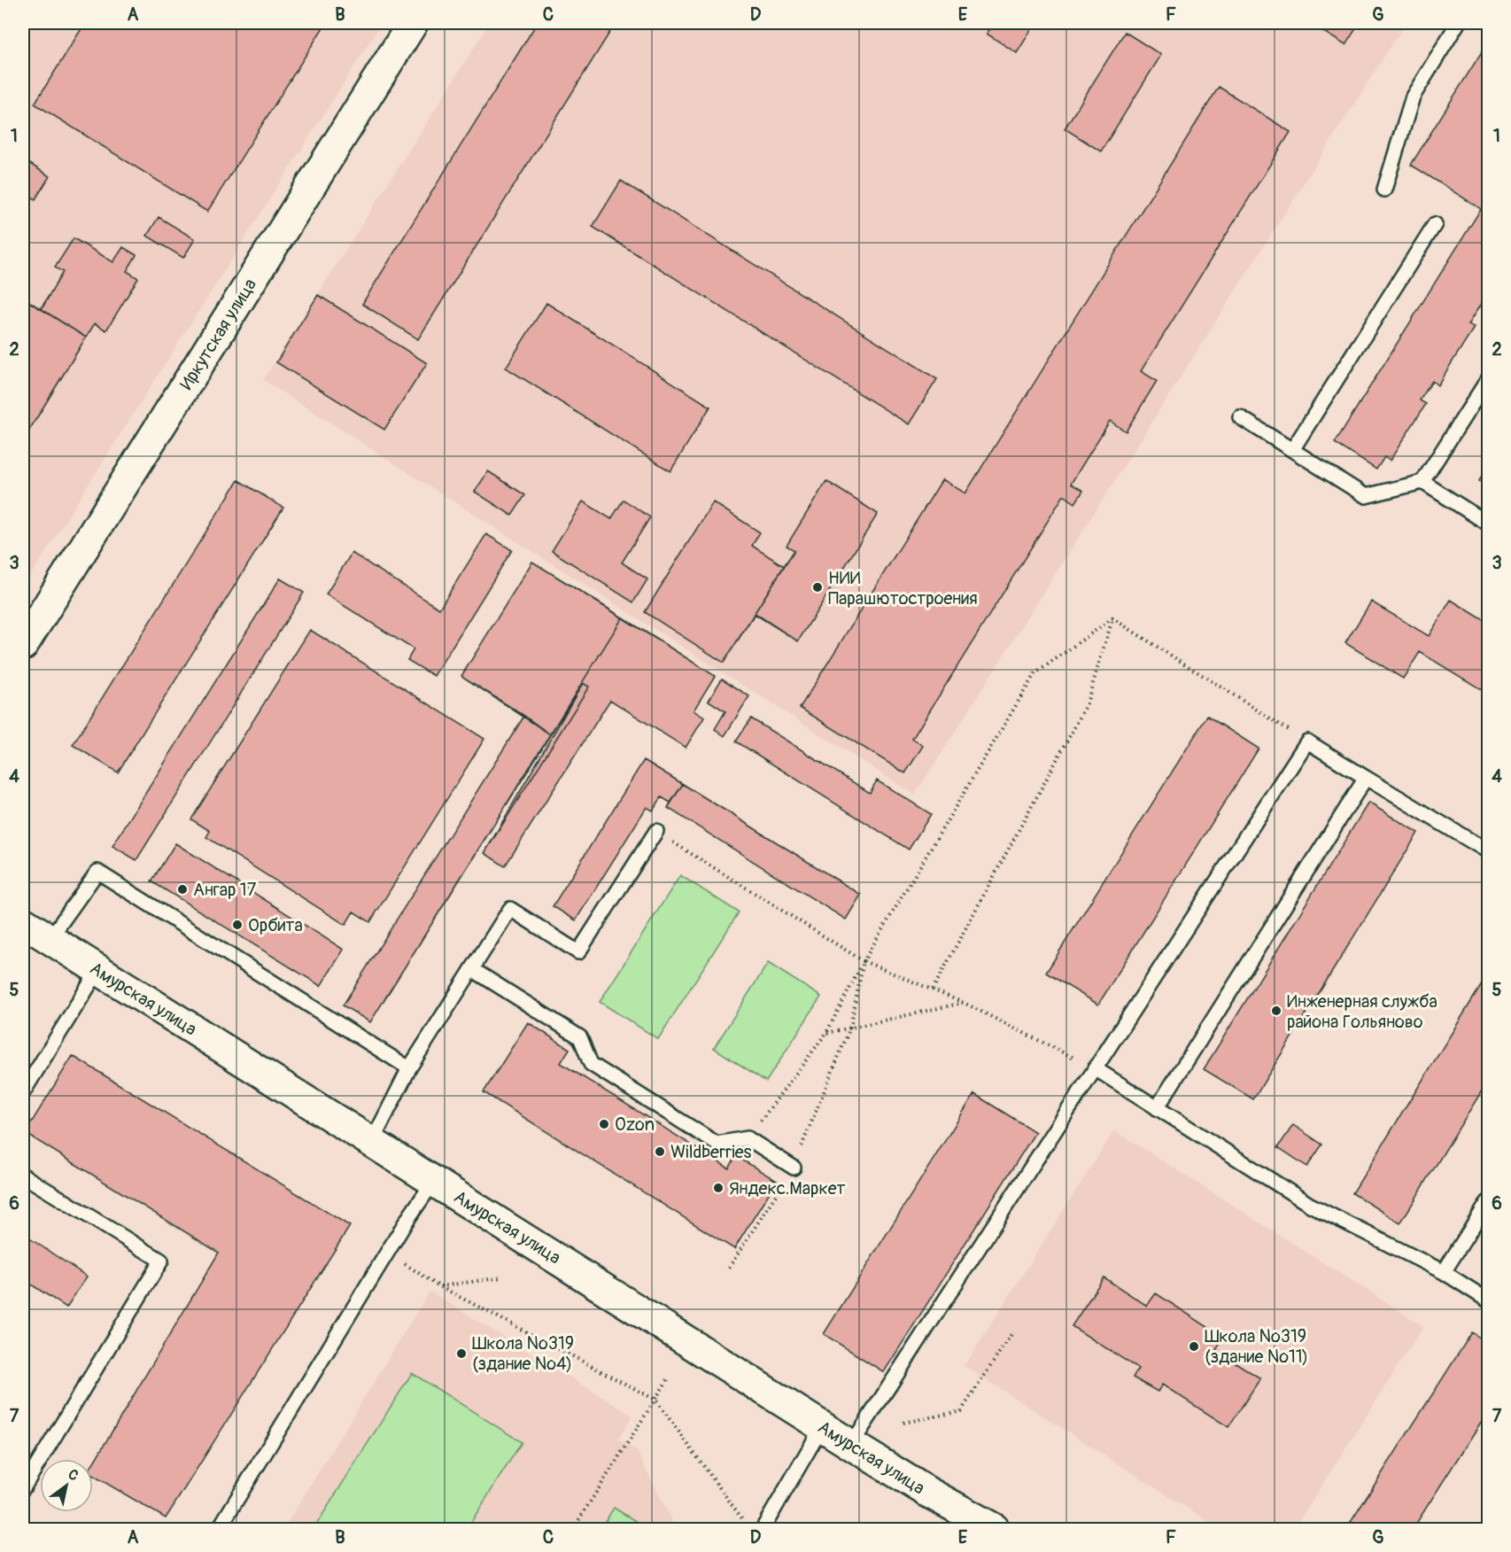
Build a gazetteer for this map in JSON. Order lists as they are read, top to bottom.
{
  "streets": {
    "street": ["Иркутская улица", "Амурская улица"]
  },
  "places": [
    "НИИ Парашютостроения",
    "Ангар 17",
    "Орбита",
    "Инженерная служба района Гольяново",
    "Ozon",
    "Wildberries",
    "Яндекс.Маркет",
    "Школа №319 (здание №11)",
    "Школа №319 (здание №4)"
  ],
  "north": "top right",
  "grid": {
    "columns": [
      "A",
      "B",
      "C",
      "D",
      "E",
      "F",
      "G"
    ],
    "rows": [
      "1",
      "2",
      "3",
      "4",
      "5",
      "6",
      "7"
    ]
  }
}
